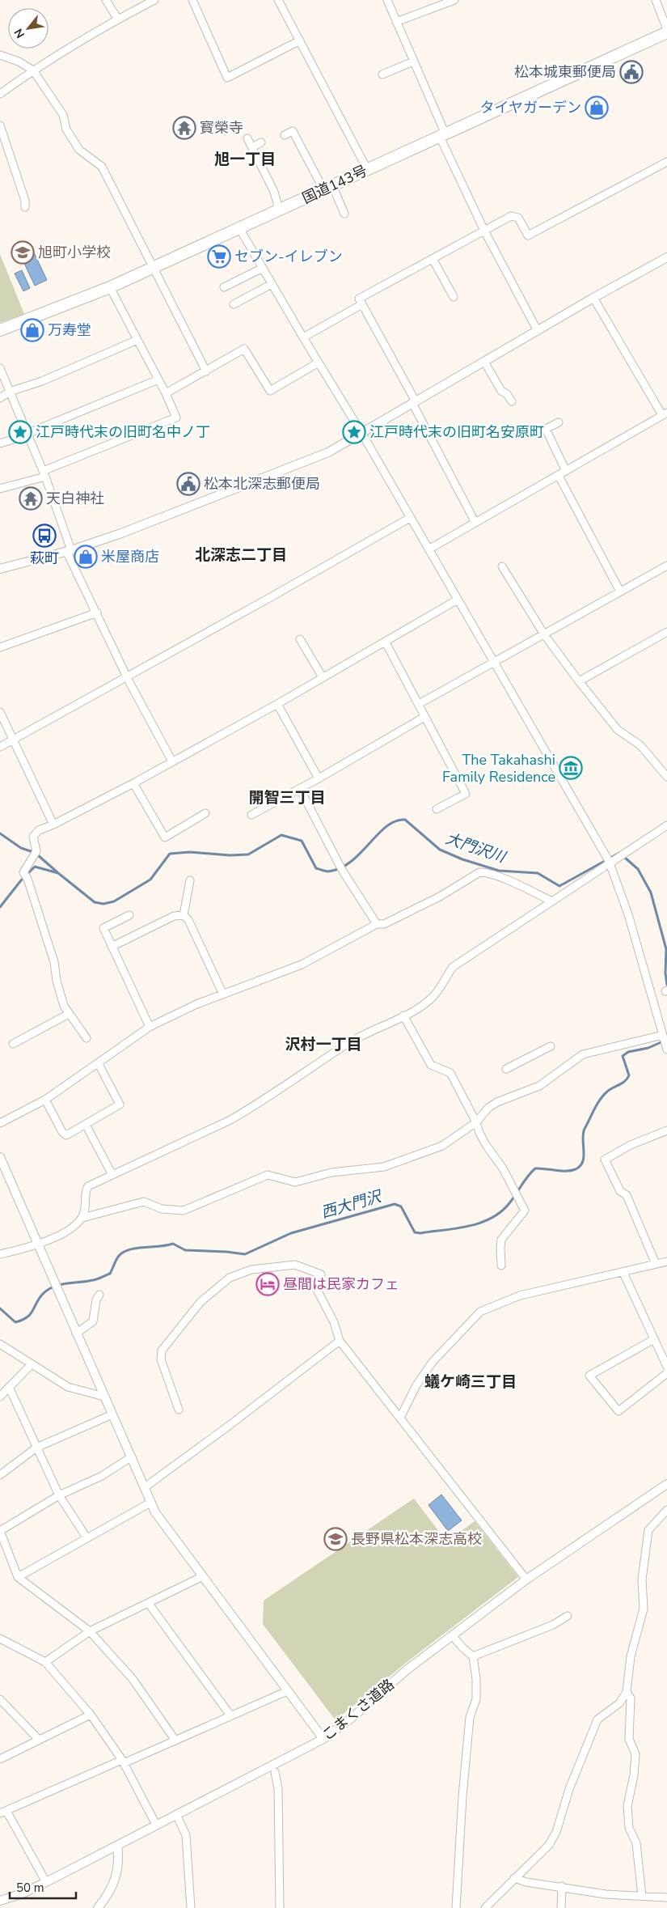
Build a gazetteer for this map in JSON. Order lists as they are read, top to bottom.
{
  "streets": {
    "highway": ["国道143号"],
    "street": ["こまくさ道路"]
  },
  "districts": [
    "旭一丁目",
    "北深志二丁目",
    "開智三丁目",
    "沢村一丁目",
    "蟻ケ崎三丁目"
  ],
  "water": ["大門沢川", "西大門沢"],
  "places": {
    "public building": ["松本城東郵便局", "松本北深志郵便局"],
    "shop": ["タイヤガーデン", "万寿堂", "米屋商店"],
    "temple": ["寳榮寺", "天白神社"],
    "school or university": ["旭町小学校", "長野県松本深志高校"],
    "supermarket": ["セブン-イレブン"],
    "place": ["江戸時代末の旧町名中ノ丁", "江戸時代末の旧町名安原町"],
    "bus stop": ["萩町"],
    "museum": ["The Takahashi Family Residence"],
    "hotel": ["昼間は民家カフェ"]
  },
  "scale_bar": "50 m",
  "north": "bottom left"
}
